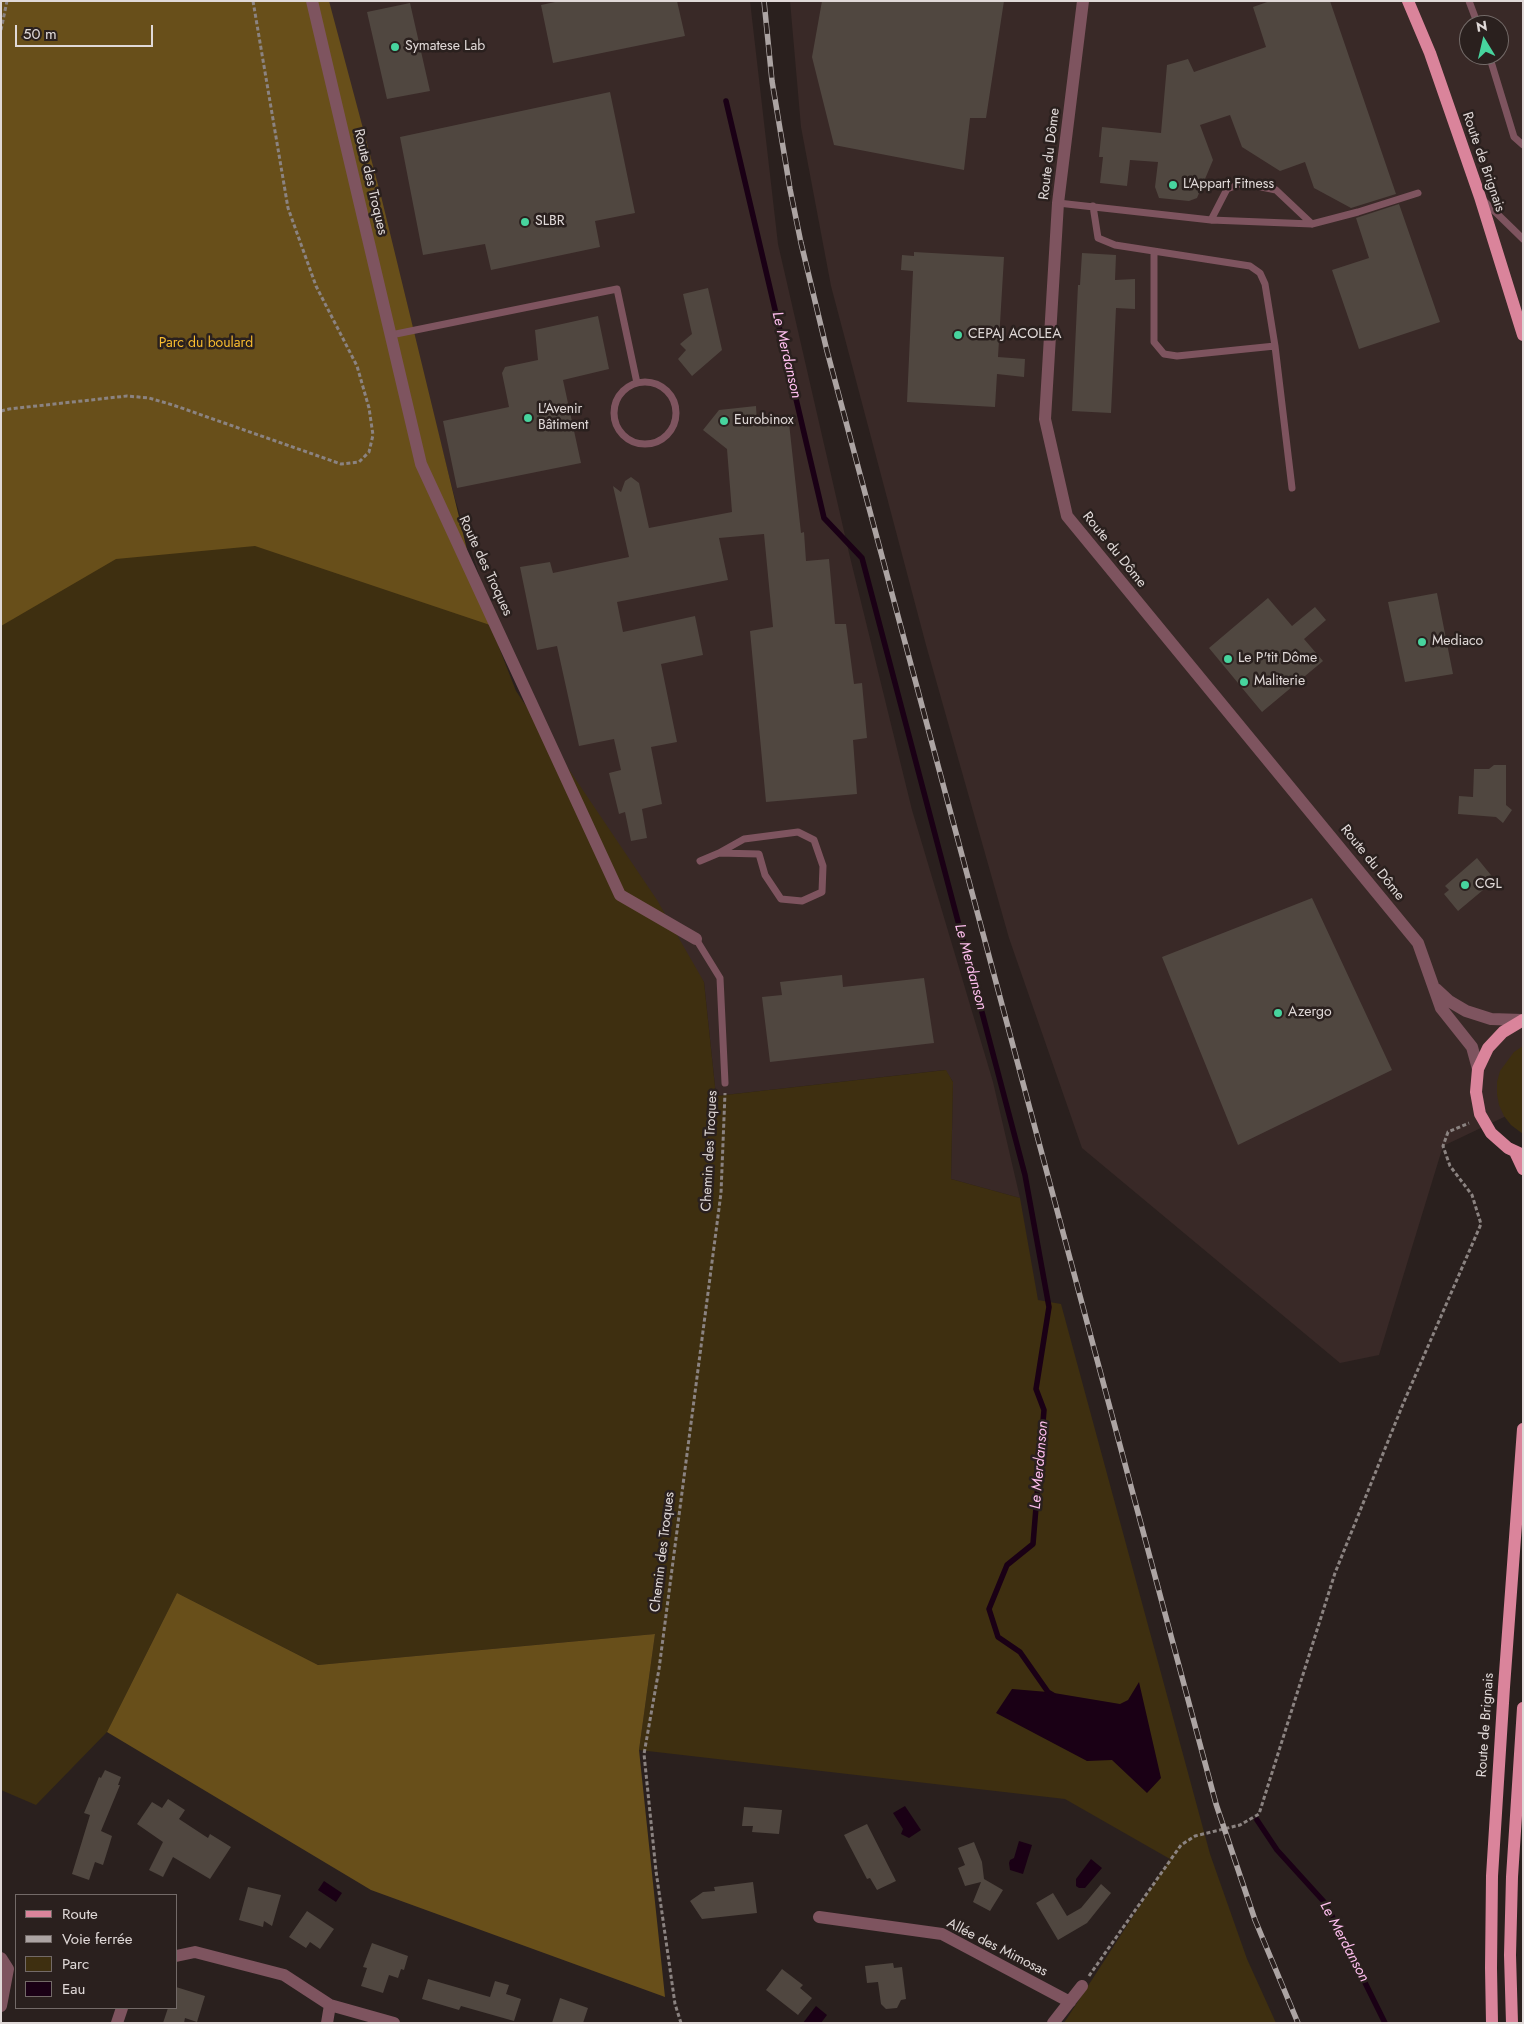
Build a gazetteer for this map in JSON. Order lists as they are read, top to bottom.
{
  "streets": {
    "main road": ["Route de Brignais"],
    "street": ["Route du Dôme", "Route des Troques", "Allée des Mimosas"],
    "path": ["Chemin des Troques"]
  },
  "crossings": [
    ["Route des Troques", "Chemin des Troques"]
  ],
  "water": ["Le Merdanson"],
  "parks": ["Parc du boulard"],
  "places": [
    "Symatese Lab",
    "L'Appart Fitness",
    "SLBR",
    "CEPAJ ACOLEA",
    "L'Avenir Bâtiment",
    "Eurobinox",
    "Mediaco",
    "Le P'tit Dôme",
    "Maliterie",
    "CGL",
    "Azergo"
  ],
  "legend": [
    "Route",
    "Voie ferrée",
    "Parc",
    "Eau"
  ],
  "scale_bar": "50 m",
  "north": "top"
}
